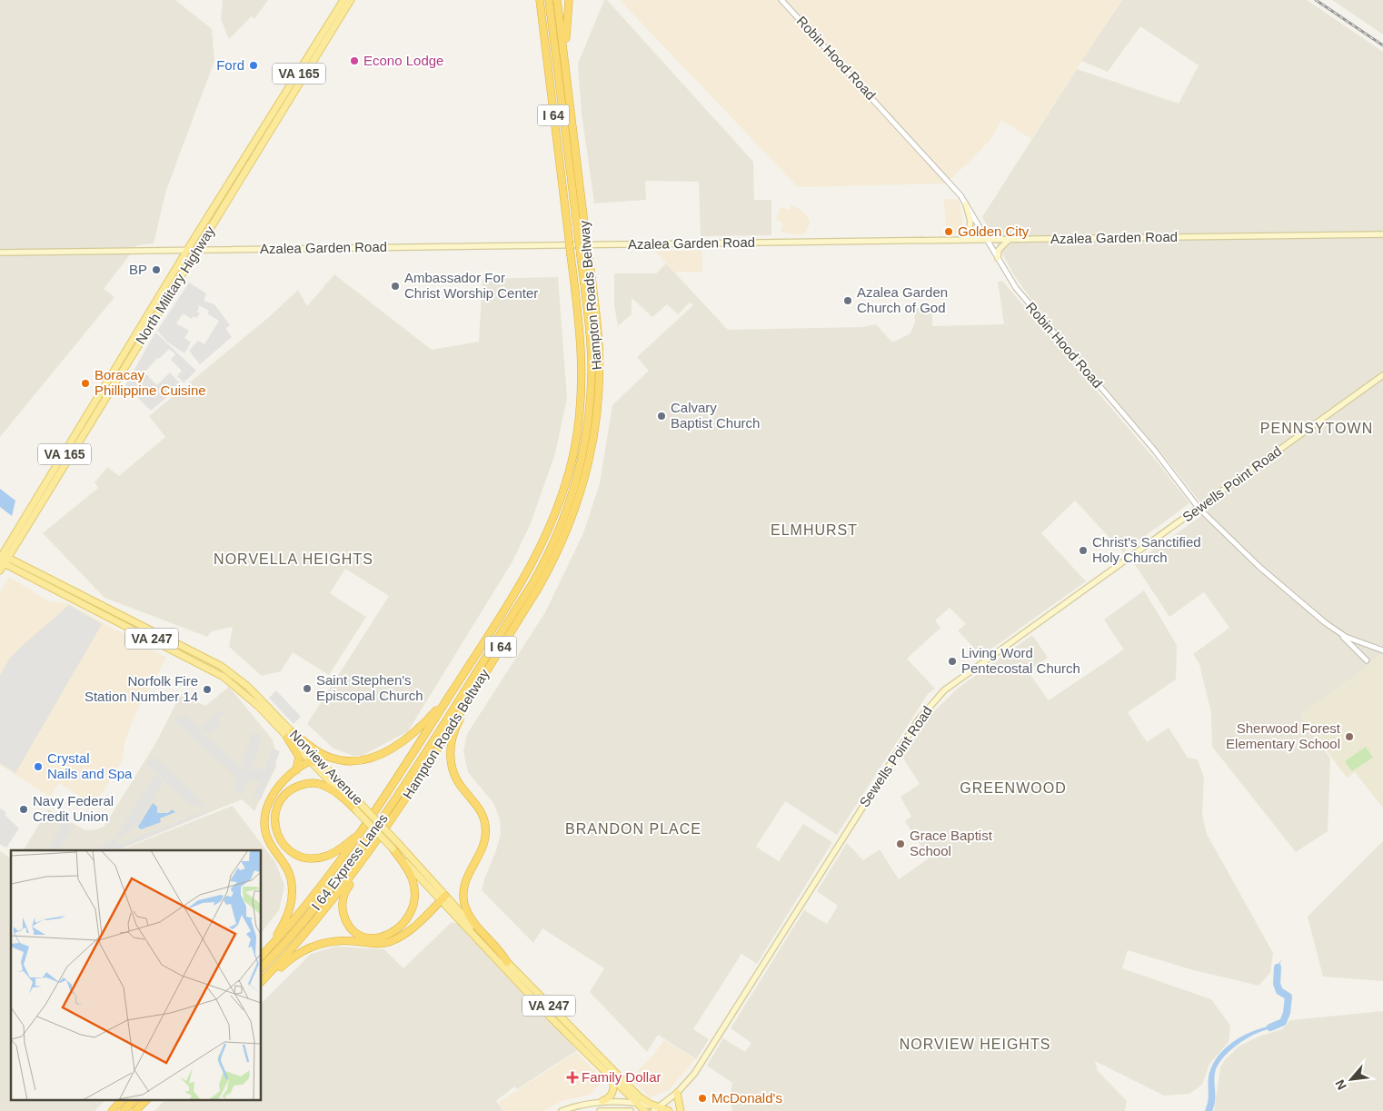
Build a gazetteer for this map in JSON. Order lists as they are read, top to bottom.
{
  "streets": {
    "highway": ["I 64", "Hampton Roads Beltway", "I 64 Express Lanes"],
    "main road": [
      "VA 165",
      "Azalea Garden Road",
      "North Military Highway",
      "Sewells Point Road",
      "VA 247",
      "Norview Avenue"
    ],
    "street": ["Robin Hood Road"]
  },
  "crossings": [
    ["Robin Hood Road", "Azalea Garden Road"],
    ["Robin Hood Road", "Sewells Point Road"],
    ["Azalea Garden Road", "North Military Highway"],
    ["North Military Highway", "Norview Avenue"],
    ["Sewells Point Road", "VA 247"],
    ["Sewells Point Road", "Norview Avenue"],
    ["VA 247", "Norview Avenue"]
  ],
  "districts": [
    "PENNSYTOWN",
    "ELMHURST",
    "NORVELLA HEIGHTS",
    "GREENWOOD",
    "BRANDON PLACE",
    "NORVIEW HEIGHTS"
  ],
  "places": {
    "other": [
      "Econo Lodge",
      "Ford",
      "Golden City",
      "BP",
      "Ambassador For Christ Worship Center",
      "Azalea Garden Church of God",
      "Boracay Phillippine Cuisine",
      "Calvary Baptist Church",
      "Christ's Sanctified Holy Church",
      "Living Word Pentecostal Church",
      "Saint Stephen's Episcopal Church",
      "Norfolk Fire Station Number 14",
      "Sherwood Forest Elementary School",
      "Crystal Nails and Spa",
      "Navy Federal Credit Union",
      "Grace Baptist School",
      "McDonald's"
    ],
    "health": ["Family Dollar"]
  },
  "north": "bottom left"
}
